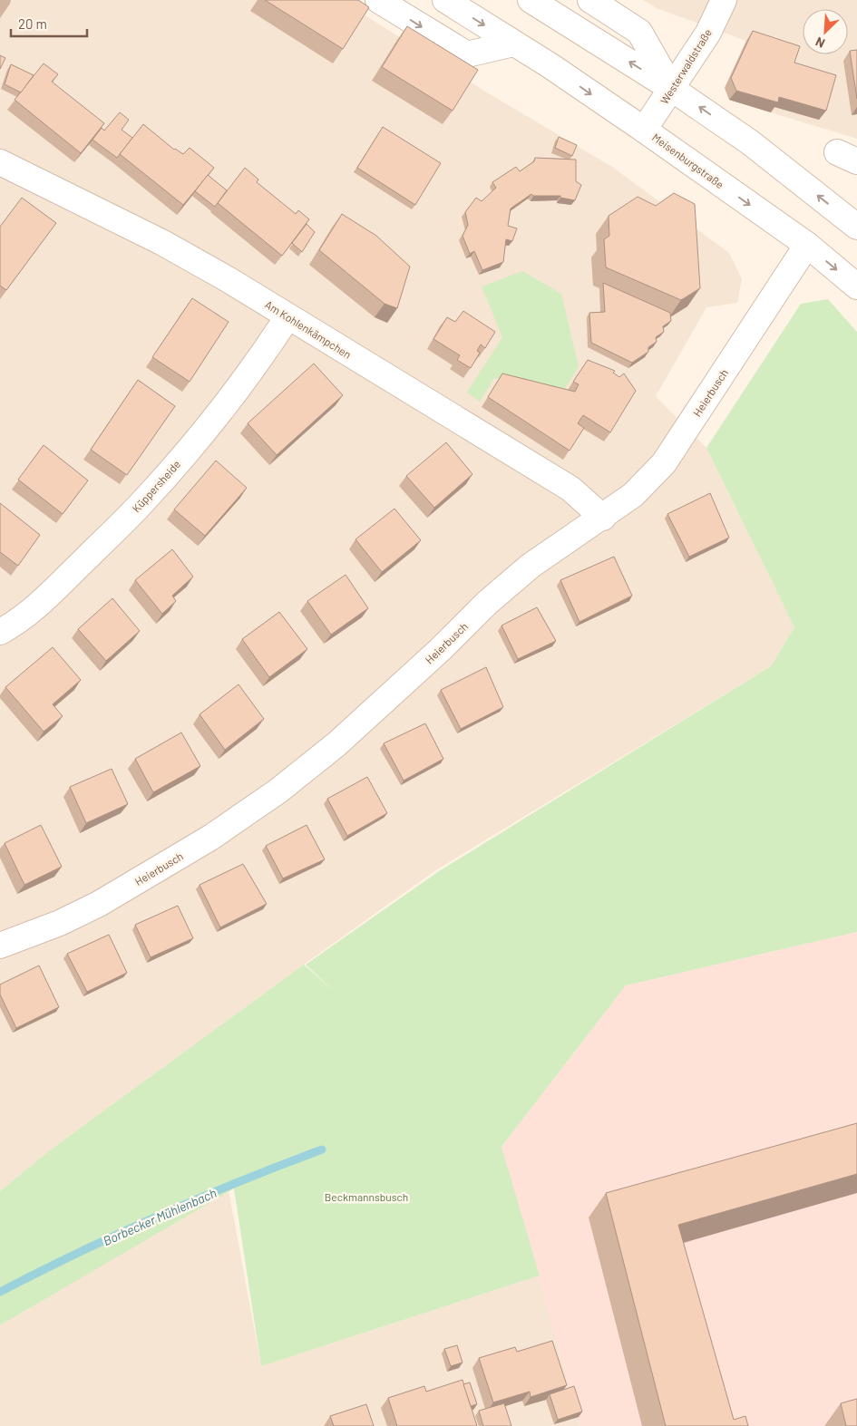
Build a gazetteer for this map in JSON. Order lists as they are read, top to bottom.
{
  "streets": {
    "street": [
      "Westerwaldstraße",
      "Meisenburgstraße",
      "Am Kohlenkämpchen",
      "Heierbusch",
      "Küppersheide"
    ]
  },
  "crossings": [
    ["Westerwaldstraße", "Meisenburgstraße"],
    ["Meisenburgstraße", "Heierbusch"],
    ["Am Kohlenkämpchen", "Heierbusch"],
    ["Am Kohlenkämpchen", "Küppersheide"]
  ],
  "water": ["Borbecker Mühlenbach"],
  "parks": ["Beckmannsbusch"],
  "scale_bar": "20 m",
  "north": "bottom left"
}
